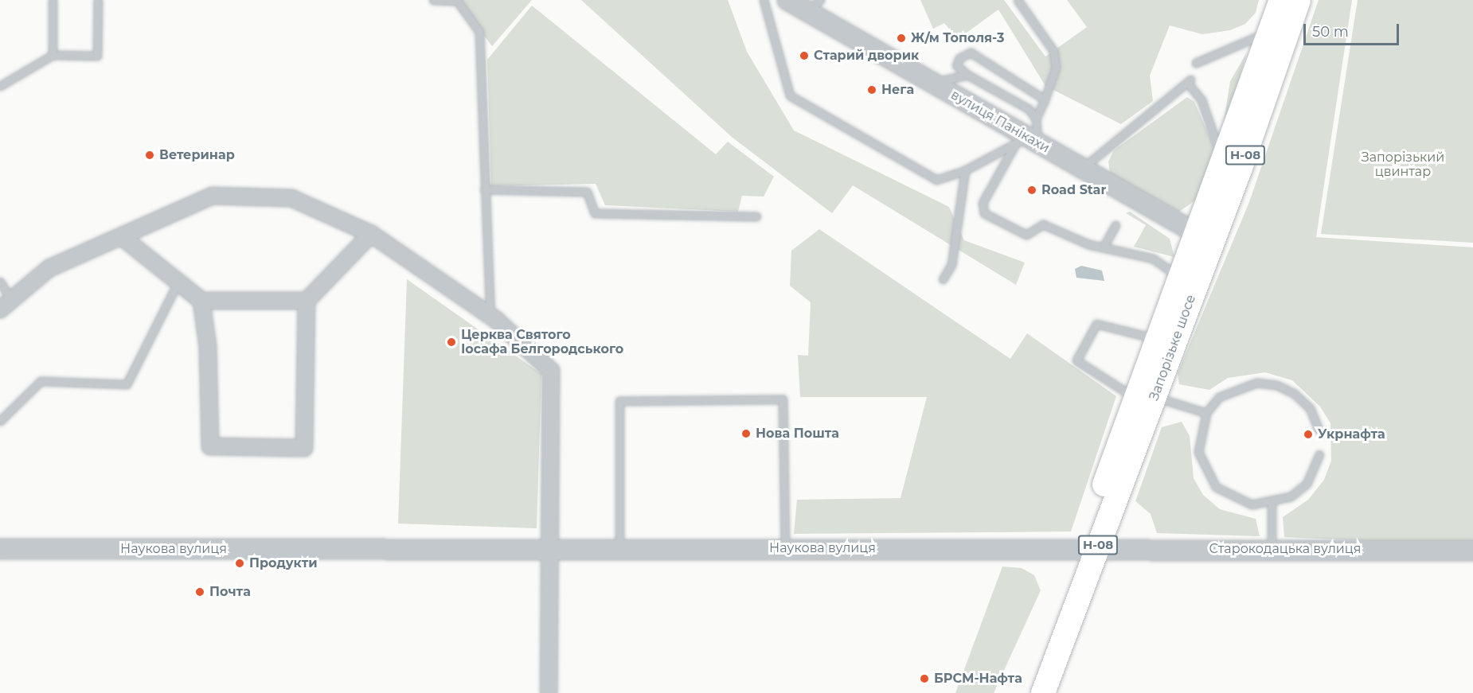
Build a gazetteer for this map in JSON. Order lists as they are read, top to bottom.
{
  "streets": {
    "main road": ["Н-08", "Запорізьке шосе"],
    "street": ["вулиця Панікахи", "Наукова вулиця", "Старокодацька вулиця"]
  },
  "crossings": [
    ["вулиця Панікахи", "Запорізьке шосе"],
    ["Запорізьке шосе", "Наукова вулиця"],
    ["Запорізьке шосе", "Старокодацька вулиця"],
    ["Наукова вулиця", "Старокодацька вулиця"]
  ],
  "parks": ["Запорізький цвинтар"],
  "places": [
    "Ж/м Тополя-3",
    "Старий дворик",
    "Нега",
    "Ветеринар",
    "Road Star",
    "Церква Святого Іосафа Белгородського",
    "Нова Пошта",
    "Укрнафта",
    "Продукти",
    "Почта",
    "БРСМ-Нафта"
  ],
  "scale_bar": "50 m"
}
